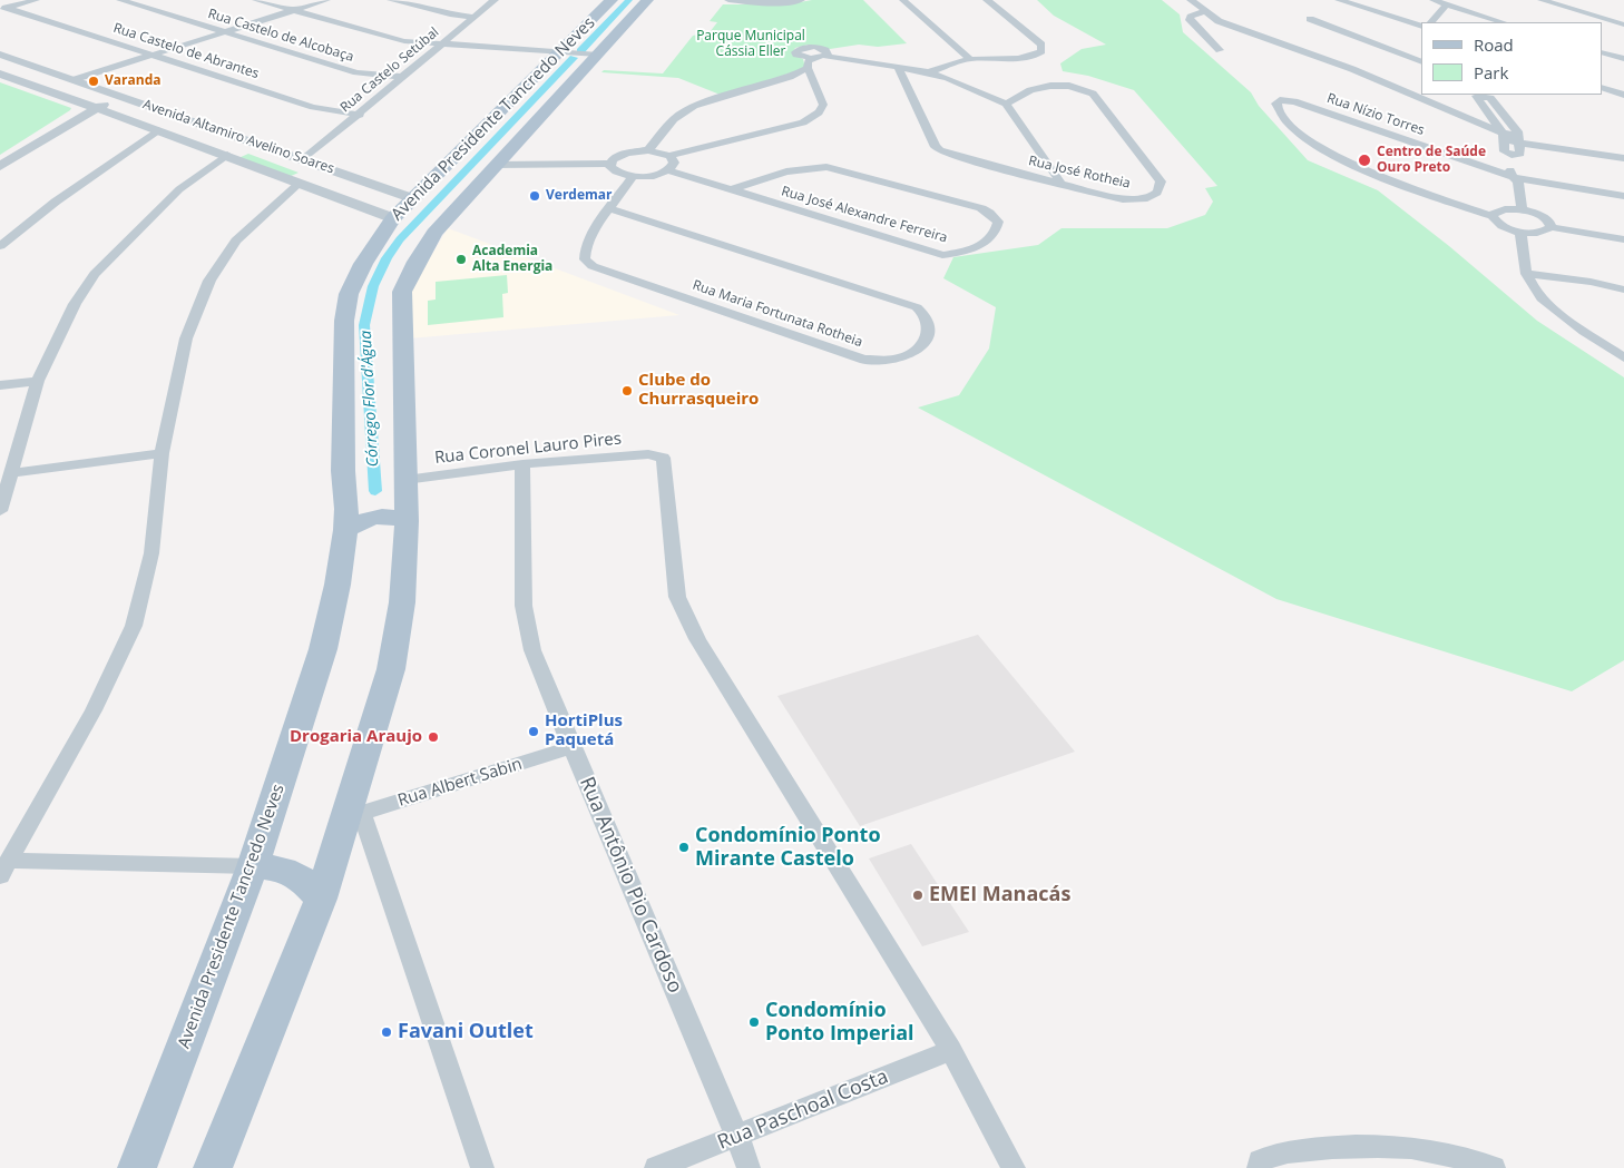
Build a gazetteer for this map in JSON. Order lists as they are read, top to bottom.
{
  "streets": {
    "main road": ["Avenida Presidente Tancredo Neves"],
    "street": [
      "Rua Castelo de Alcobaça",
      "Rua Castelo de Abrantes",
      "Rua Castelo Setúbal",
      "Rua Nízio Torres",
      "Avenida Altamiro Avelino Soares",
      "Rua José Rotheia",
      "Rua José Alexandre Ferreira",
      "Rua Maria Fortunata Rotheia",
      "Rua Coronel Lauro Pires",
      "Rua Albert Sabin",
      "Rua Antônio Pio Cardoso",
      "Rua Paschoal Costa"
    ]
  },
  "crossings": [
    ["Rua Castelo de Alcobaça", "Rua Castelo Setúbal"],
    ["Rua Castelo de Abrantes", "Rua Castelo Setúbal"],
    ["Rua Castelo Setúbal", "Avenida Altamiro Avelino Soares"],
    ["Avenida Presidente Tancredo Neves", "Avenida Altamiro Avelino Soares"],
    ["Avenida Presidente Tancredo Neves", "Rua Coronel Lauro Pires"],
    ["Avenida Presidente Tancredo Neves", "Rua Albert Sabin"],
    ["Rua Coronel Lauro Pires", "Rua Antônio Pio Cardoso"],
    ["Rua Coronel Lauro Pires", "Rua Paschoal Costa"],
    ["Rua Albert Sabin", "Rua Antônio Pio Cardoso"],
    ["Rua Antônio Pio Cardoso", "Rua Paschoal Costa"]
  ],
  "water": ["Córrego Flor d'Água"],
  "parks": ["Parque Municipal Cássia Eller"],
  "places": [
    "Varanda",
    "Centro de Saúde Ouro Preto",
    "Verdemar",
    "Academia Alta Energia",
    "Clube do Churrasqueiro",
    "HortiPlus Paquetá",
    "Drogaria Araujo",
    "Condomínio Ponto Mirante Castelo",
    "EMEI Manacás",
    "Condomínio Ponto Imperial",
    "Favani Outlet"
  ],
  "legend": ["Road", "Park"]
}
